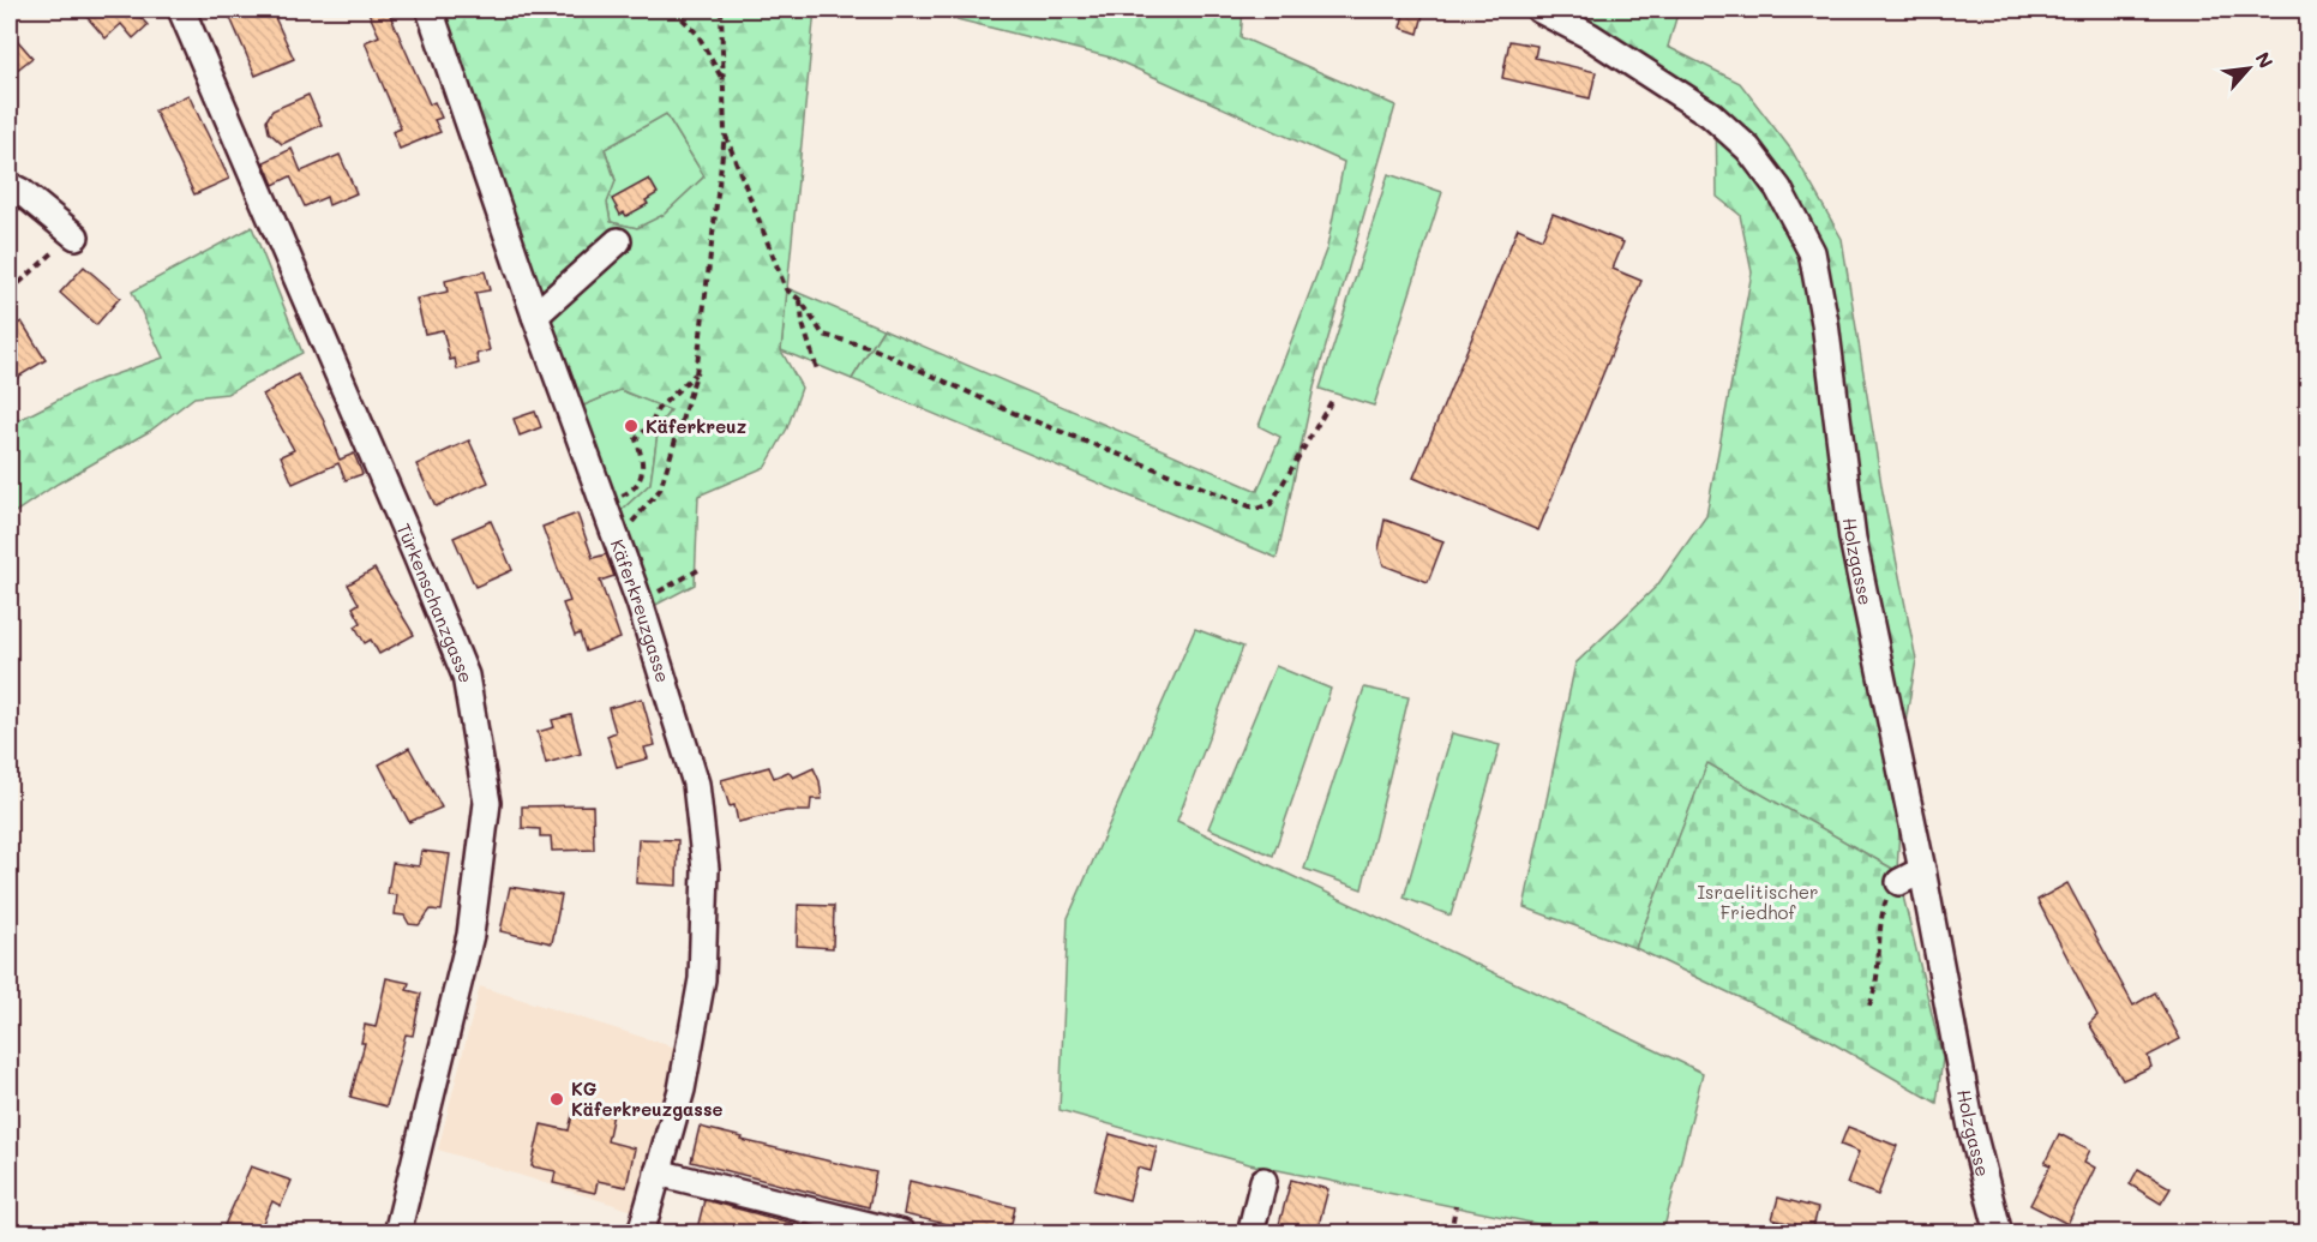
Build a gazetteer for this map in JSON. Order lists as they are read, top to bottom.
{
  "streets": {
    "street": ["Holzgasse", "Türkenschanzgasse", "Käferkreuzgasse"]
  },
  "parks": ["Israelitischer Friedhof"],
  "places": ["Käferkreuz", "KG Käferkreuzgasse"],
  "north": "top right"
}
